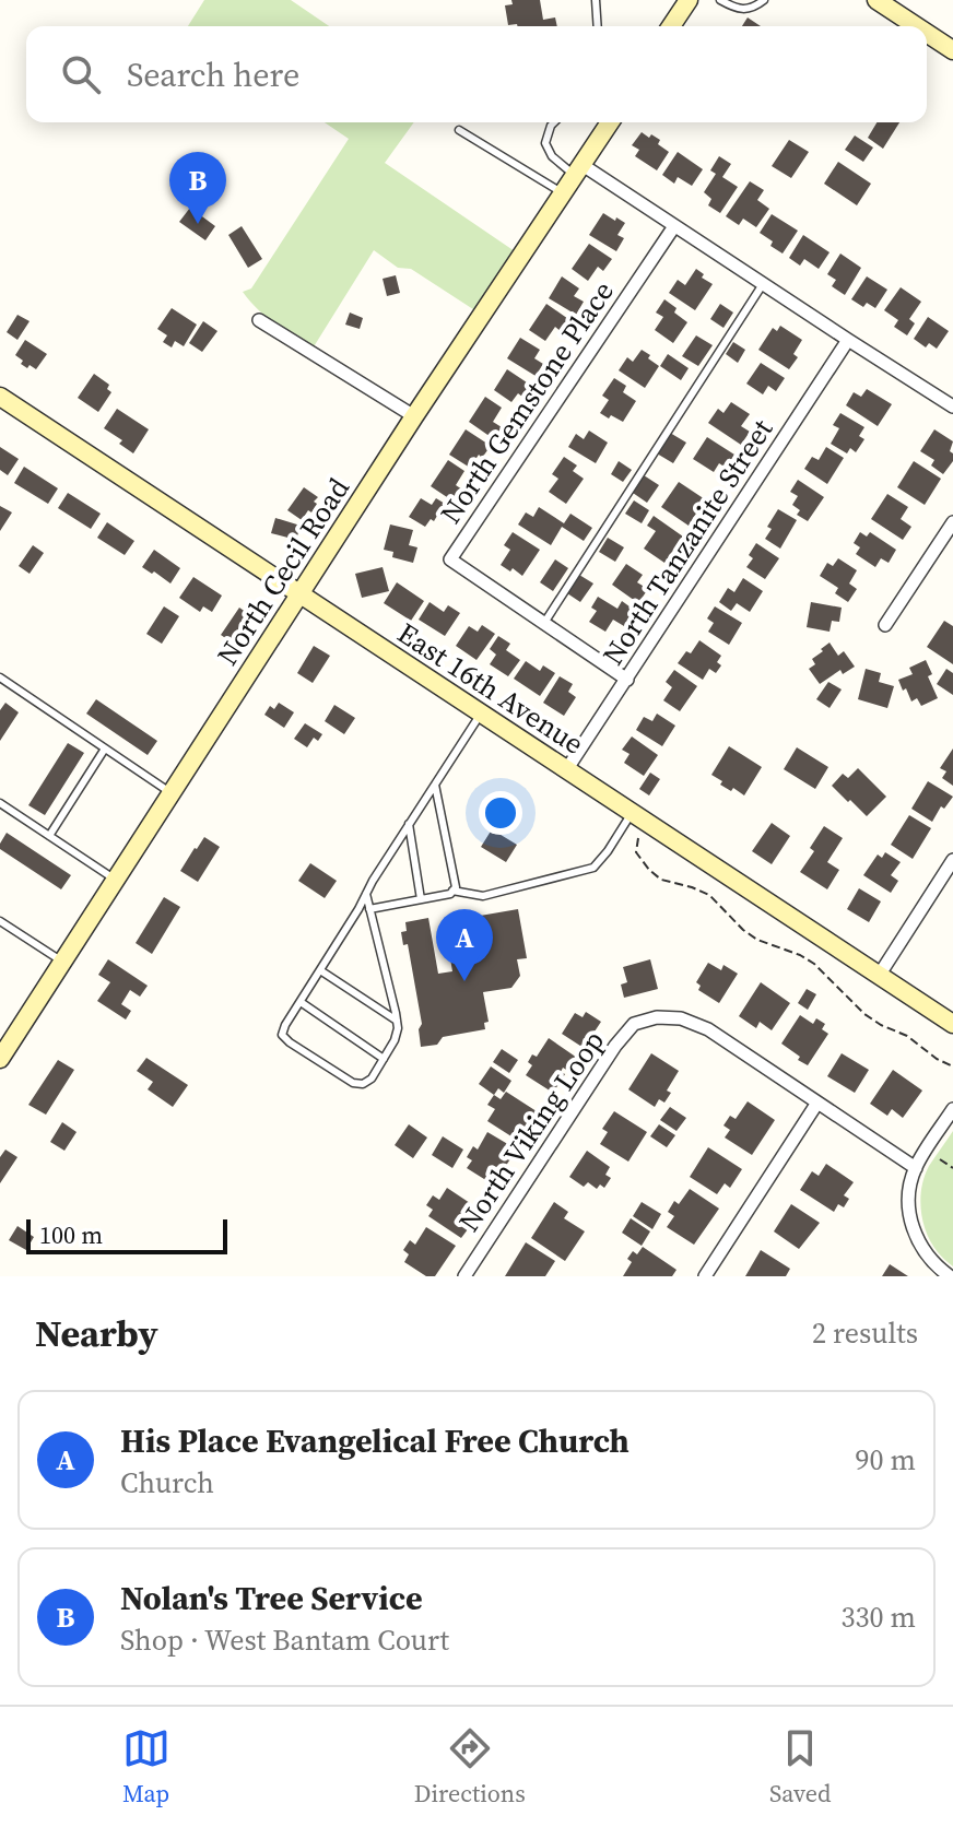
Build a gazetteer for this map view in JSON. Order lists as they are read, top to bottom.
{
  "streets": {
    "street": [
      "North Gemstone Place",
      "North Tanzanite Street",
      "North Cecil Road",
      "East 16th Avenue",
      "North Viking Loop"
    ]
  },
  "crossings": [
    ["North Gemstone Place", "North Tanzanite Street"],
    ["North Tanzanite Street", "East 16th Avenue"],
    ["North Cecil Road", "East 16th Avenue"]
  ],
  "scale_bar": "100 m",
  "page": {
    "search": "Search here",
    "pins": ["B", "A"],
    "scale": "100 m",
    "heading": ["Nearby", "2 results"],
    "list": [
      {
        "mark": "A",
        "name": "His Place Evangelical Free Church",
        "note": "Church",
        "value": "90 m"
      },
      {
        "mark": "B",
        "name": "Nolan's Tree Service",
        "note": "Shop · West Bantam Court",
        "value": "330 m"
      }
    ],
    "nav": ["Map", "Directions", "Saved"]
  }
}
